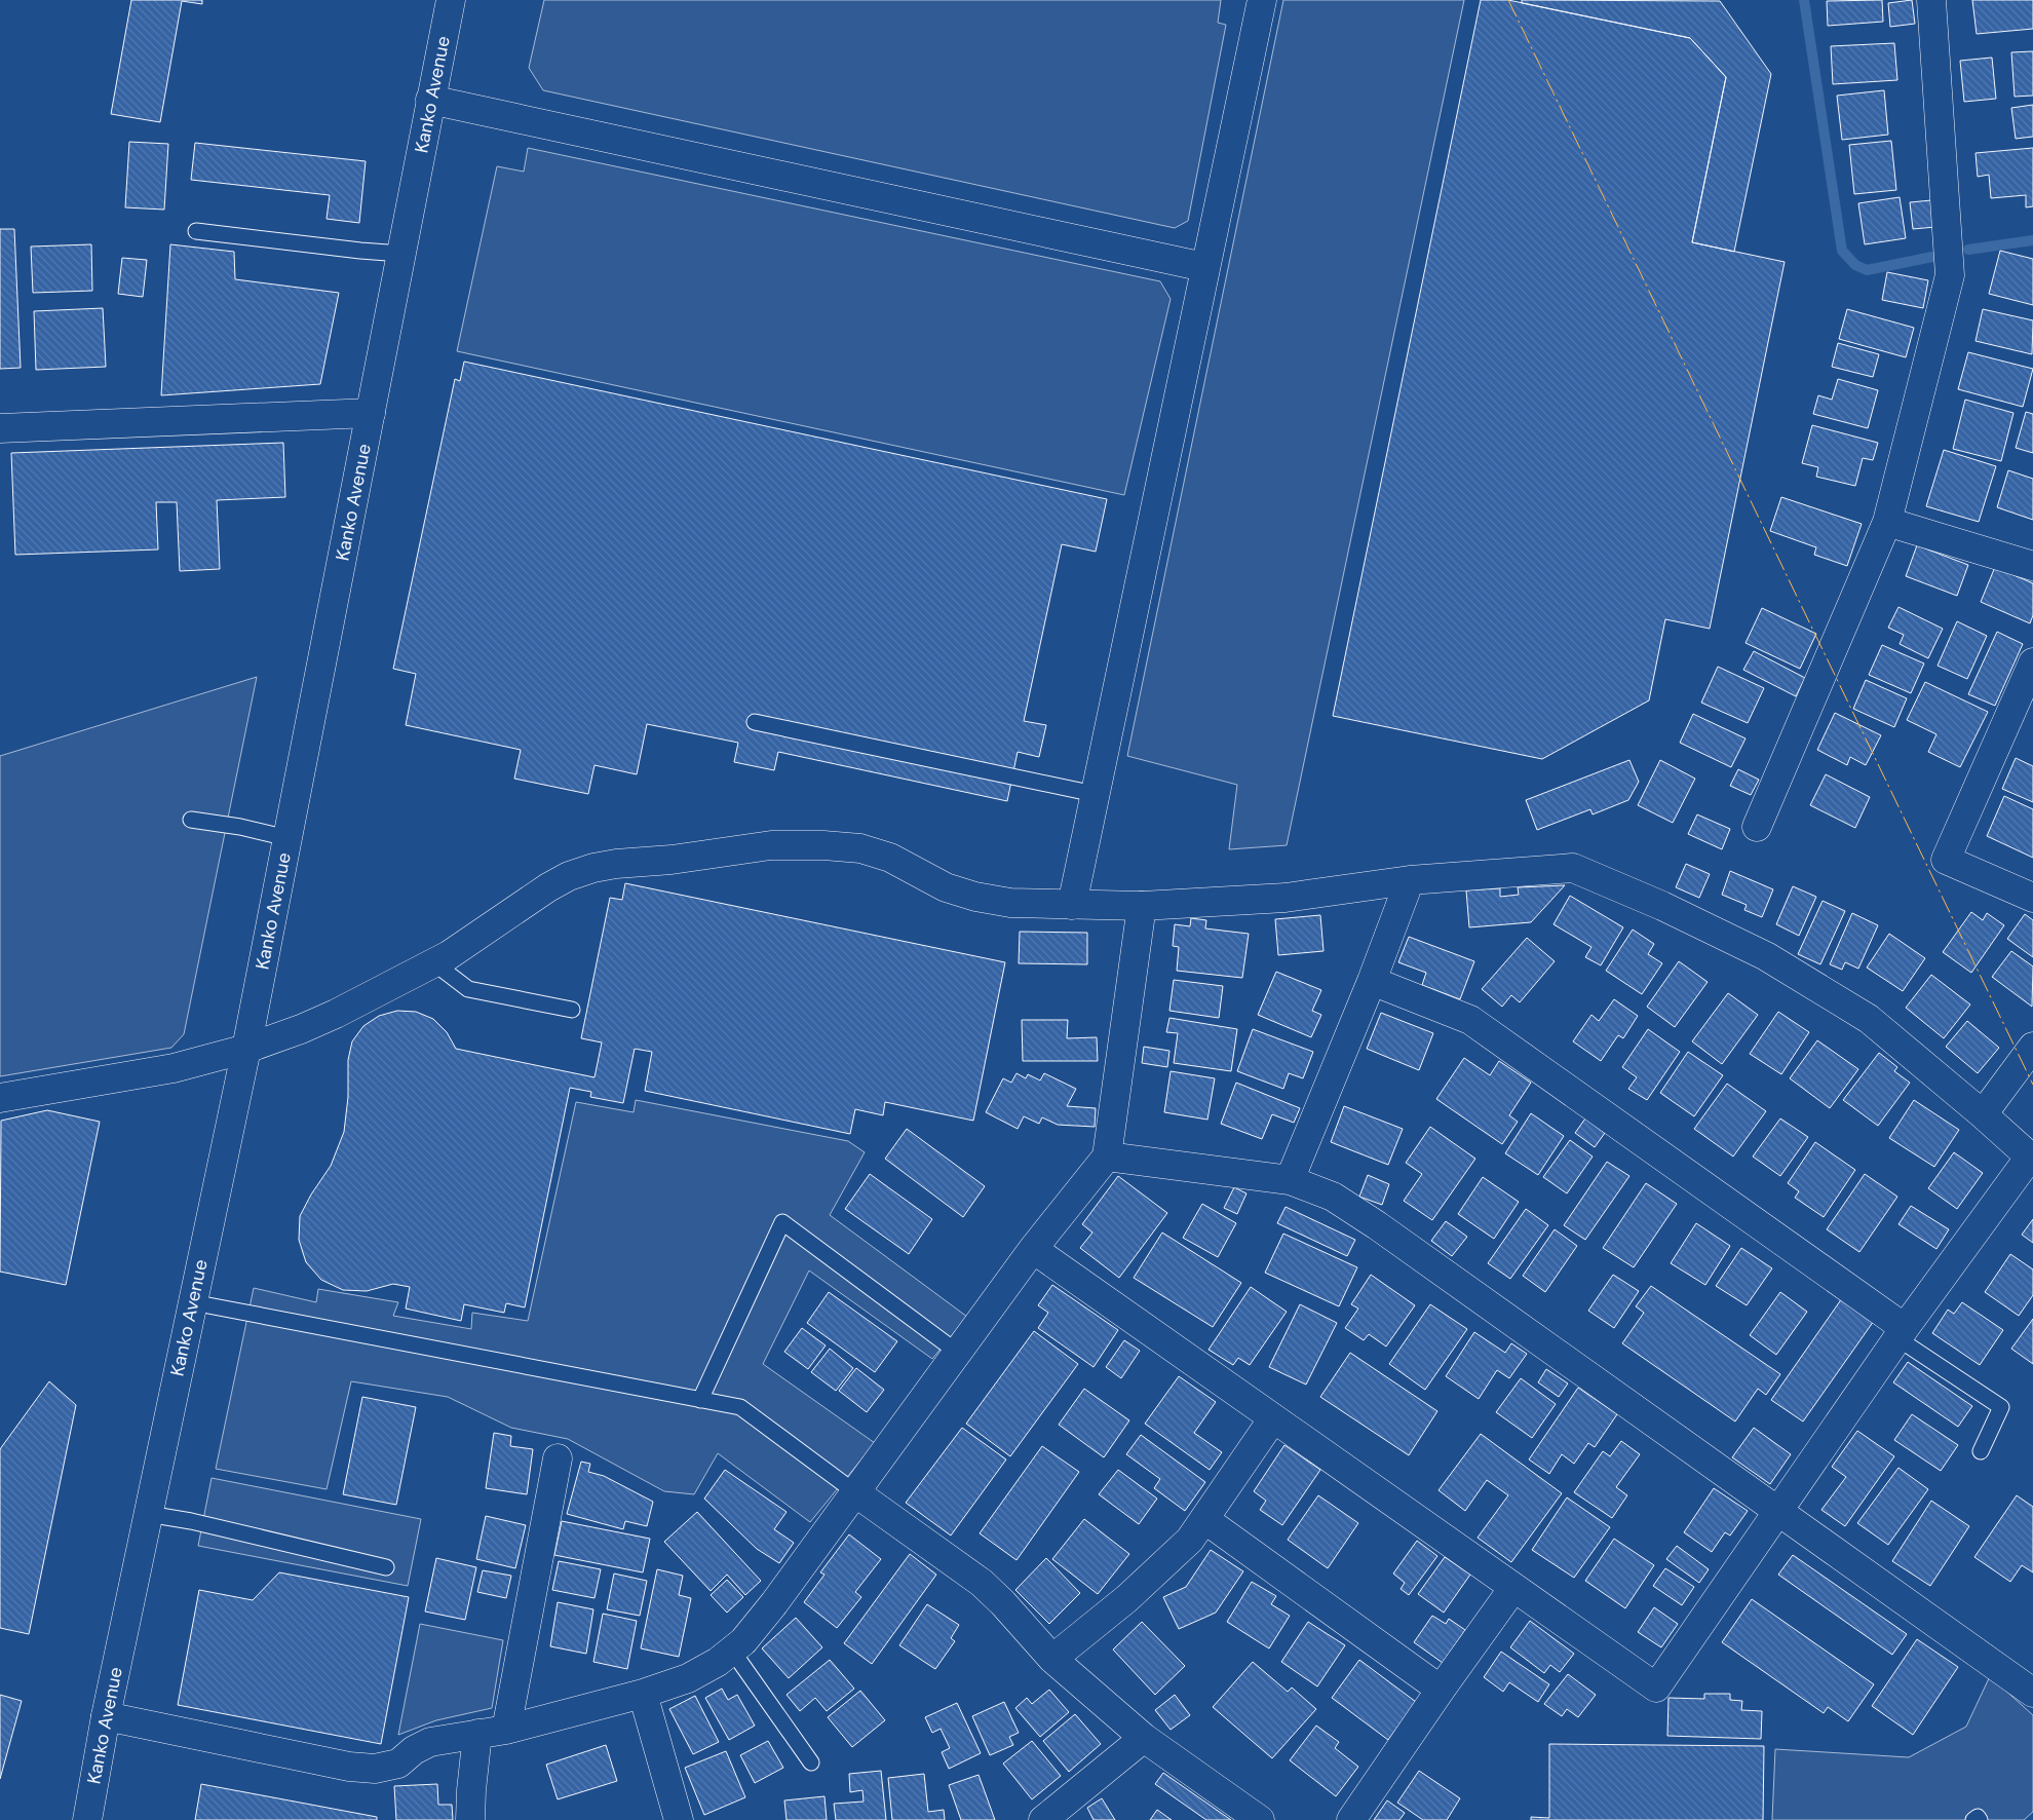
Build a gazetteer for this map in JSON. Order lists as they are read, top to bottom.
{
  "streets": {
    "main road": ["Kanko Avenue"]
  }
}
